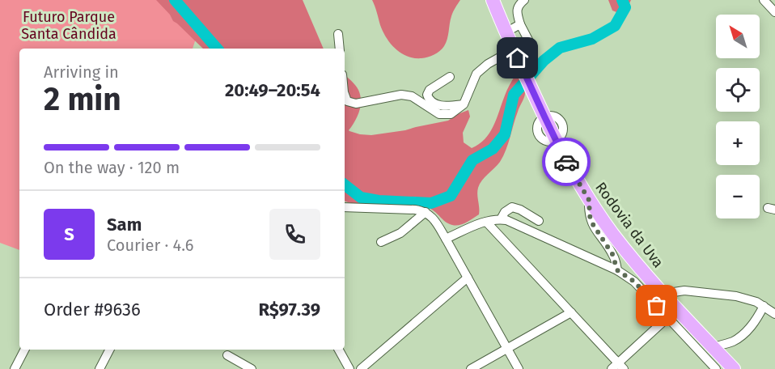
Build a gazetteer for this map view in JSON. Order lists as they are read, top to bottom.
{
  "streets": {
    "highway": ["Rodovia da Uva"]
  },
  "parks": ["Futuro Parque Santa Cândida"],
  "north": "top left",
  "page": {
    "map_buttons": ["+", "−"],
    "heading": ["2 min", "Arriving in", "20:49–20:54"],
    "panel": [
      "Sam",
      "Courier · 4.6",
      "Order #9636",
      "R$97.39"
    ],
    "bar": "On the way · 120 m",
    "round": "S"
  }
}
